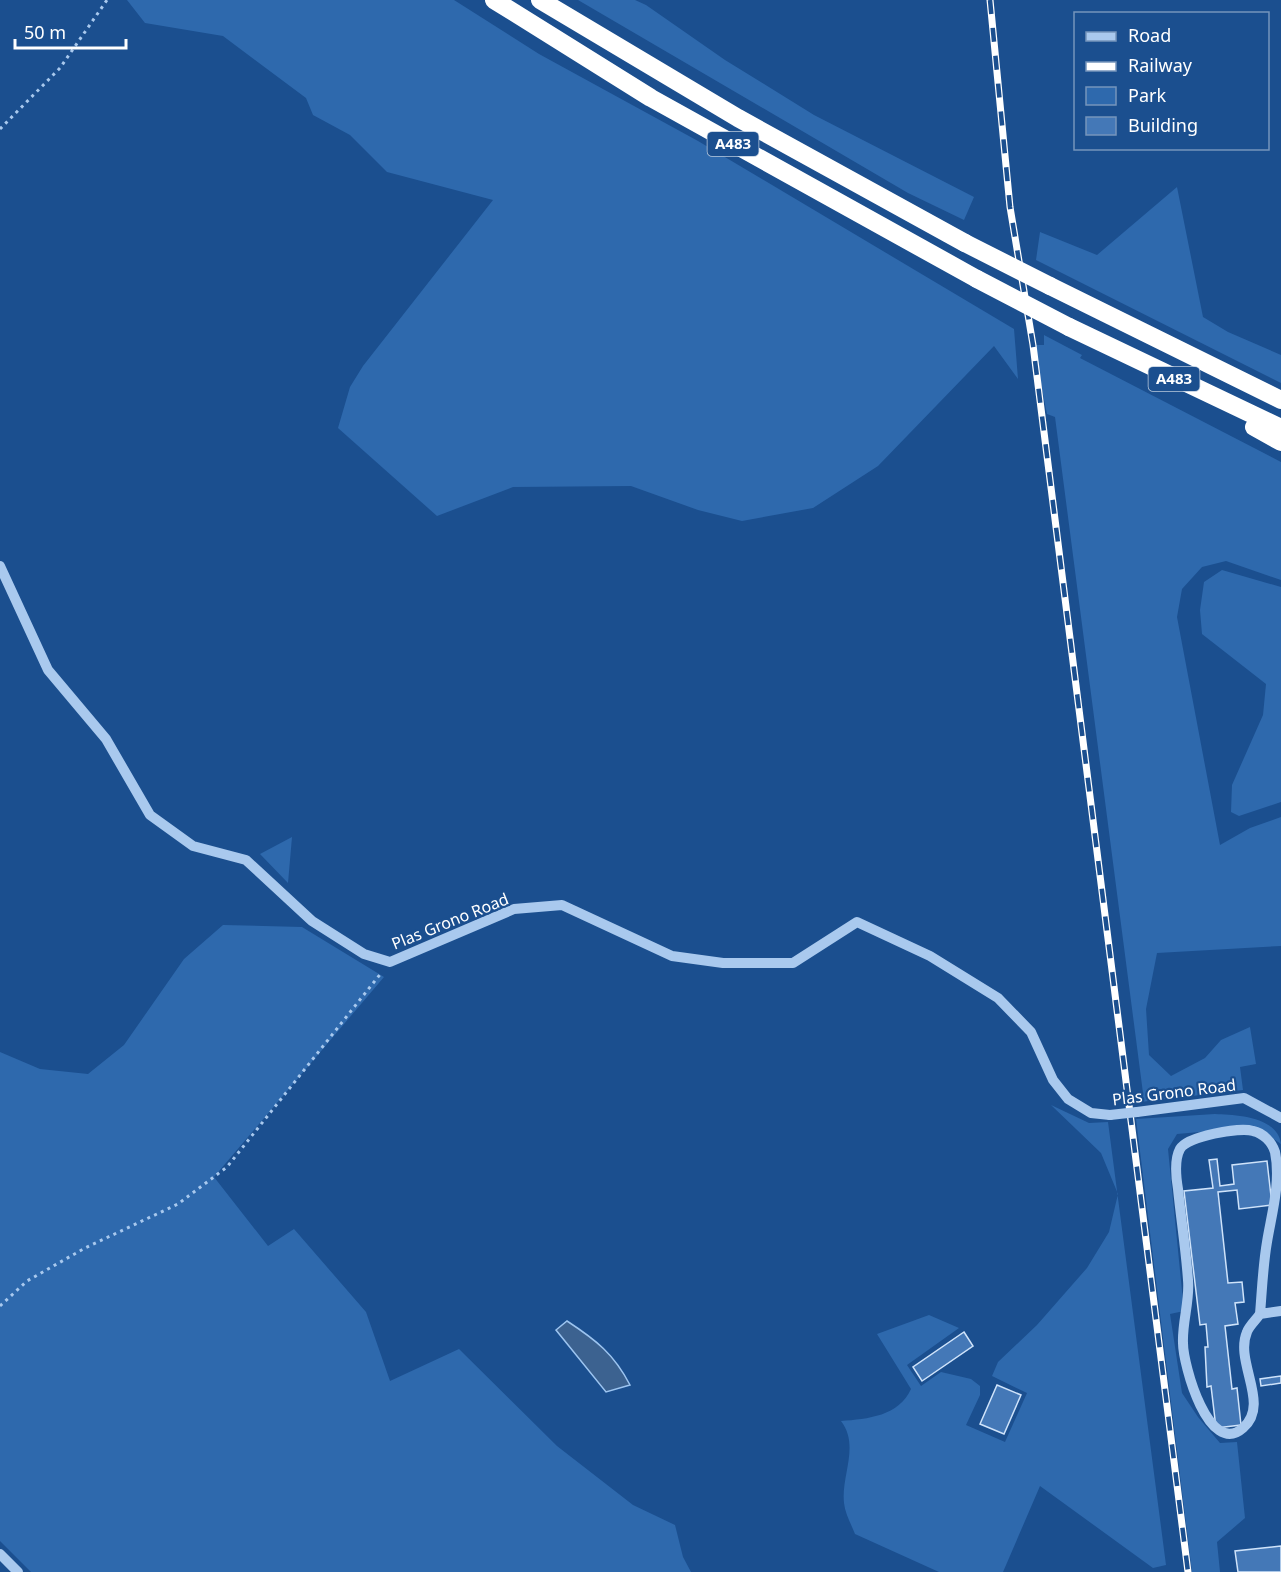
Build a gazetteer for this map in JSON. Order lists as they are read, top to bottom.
{
  "streets": {
    "highway": ["A483"],
    "street": ["Plas Grono Road"]
  },
  "legend": [
    "Road",
    "Railway",
    "Park",
    "Building"
  ],
  "scale_bar": "50 m"
}
